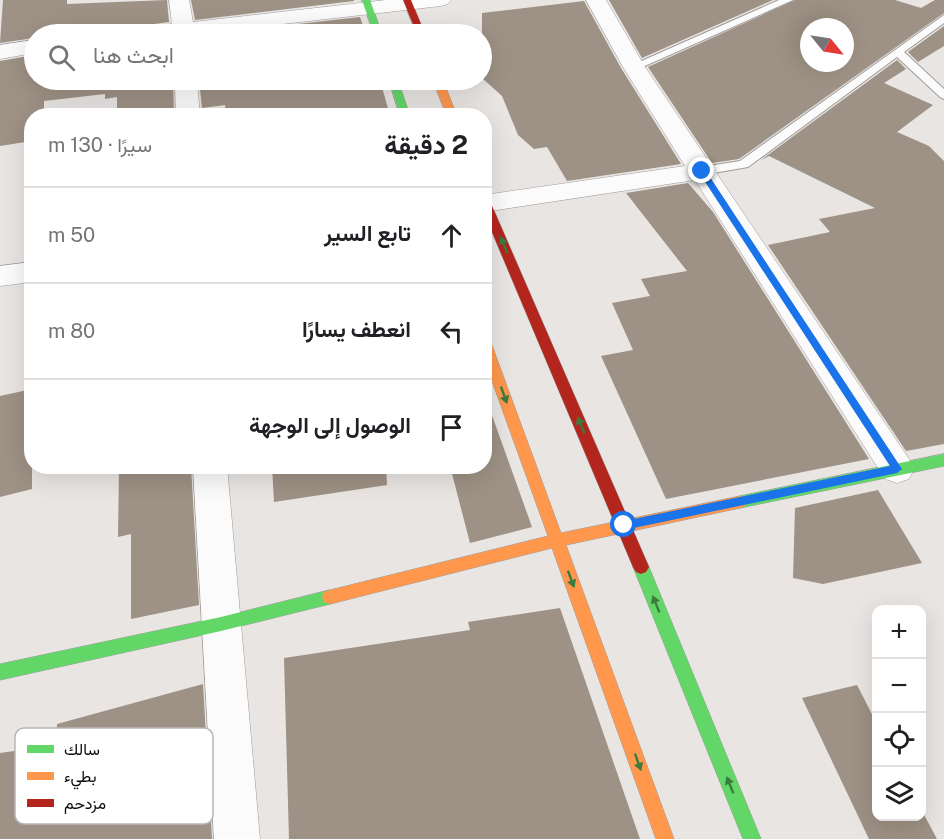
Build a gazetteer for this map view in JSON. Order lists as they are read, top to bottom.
{
  "legend": ["سالك", "بطيء", "مزدحم"],
  "north": "bottom right",
  "page": {
    "search": "ابحث هنا",
    "heading": ["2 دقيقة", "سيرًا · 130 m"],
    "list": [
      ["تابع السير", "50 m"],
      ["انعطف يسارًا", "80 m"],
      "الوصول إلى الوجهة"
    ],
    "map_buttons": ["+", "−"]
  }
}
